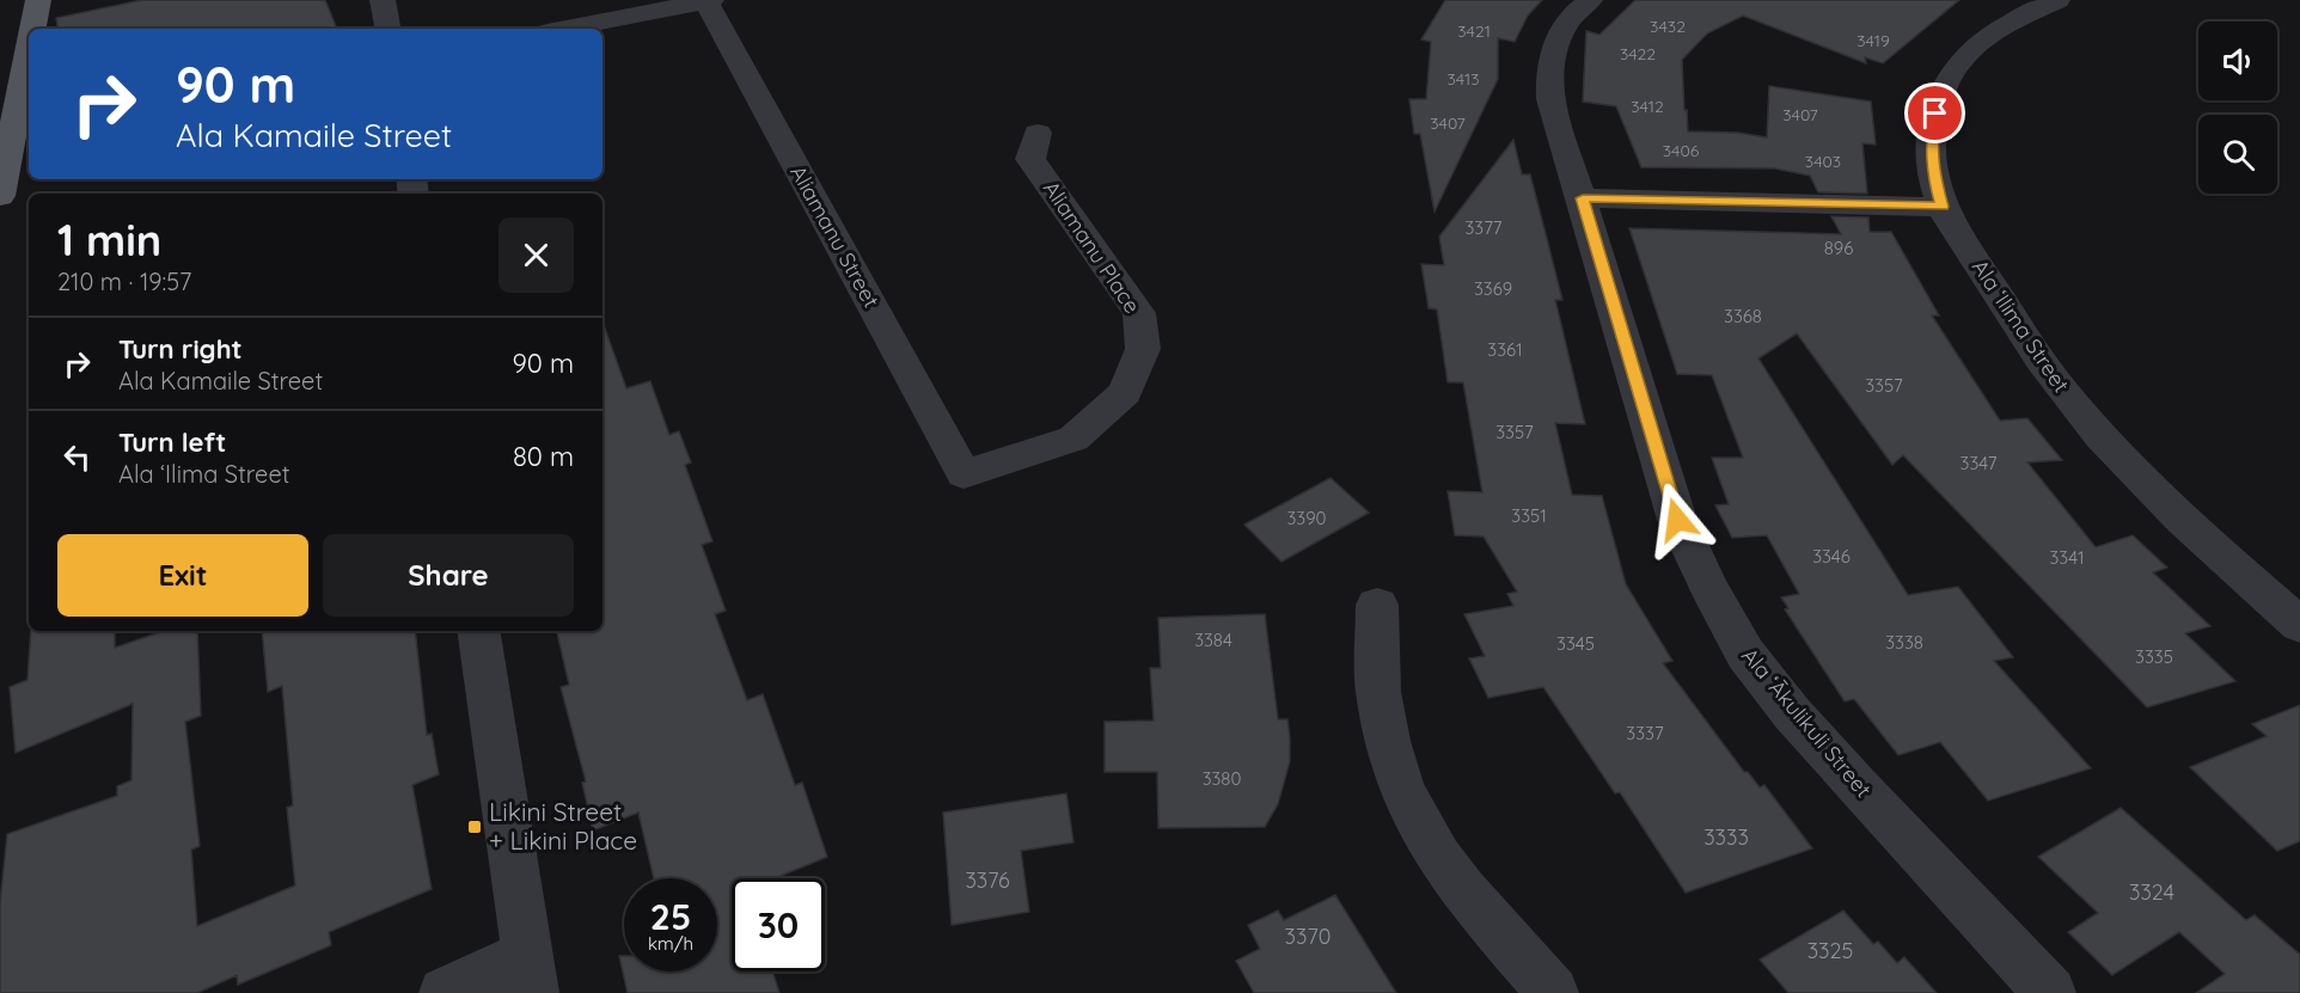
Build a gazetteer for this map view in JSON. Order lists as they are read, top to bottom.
{
  "streets": {
    "street": [
      "Aliamanu Street",
      "Aliamanu Place",
      "Ala ʻIlima Street",
      "Ala ʻĀkulikuli Street"
    ]
  },
  "crossings": [
    ["Aliamanu Street", "Aliamanu Place"]
  ],
  "places": {
    "transit": ["Likini Street + Likini Place"]
  },
  "house_numbers": [
    "3432",
    "3421",
    "3419",
    "3422",
    "3413",
    "3412",
    "3407",
    "3407",
    "3406",
    "3403",
    "3377",
    "896",
    "3369",
    "3368",
    "3361",
    "3357",
    "3357",
    "3347",
    "3351",
    "3390",
    "3346",
    "3341",
    "3384",
    "3338",
    "3345",
    "3335",
    "3337",
    "3380",
    "3333",
    "3376",
    "3324",
    "3370",
    "3325"
  ],
  "page": {
    "turn": ["90 m", "Ala Kamaile Street"],
    "heading": ["1 min", "210 m · 19:57"],
    "list": [
      {
        "name": "Turn right",
        "note": "Ala Kamaile Street",
        "value": "90 m"
      },
      {
        "name": "Turn left",
        "note": "Ala ʻIlima Street",
        "value": "80 m"
      }
    ],
    "buttons": ["Exit", "Share"],
    "speed": "25 km/h",
    "limit": "30"
  }
}
